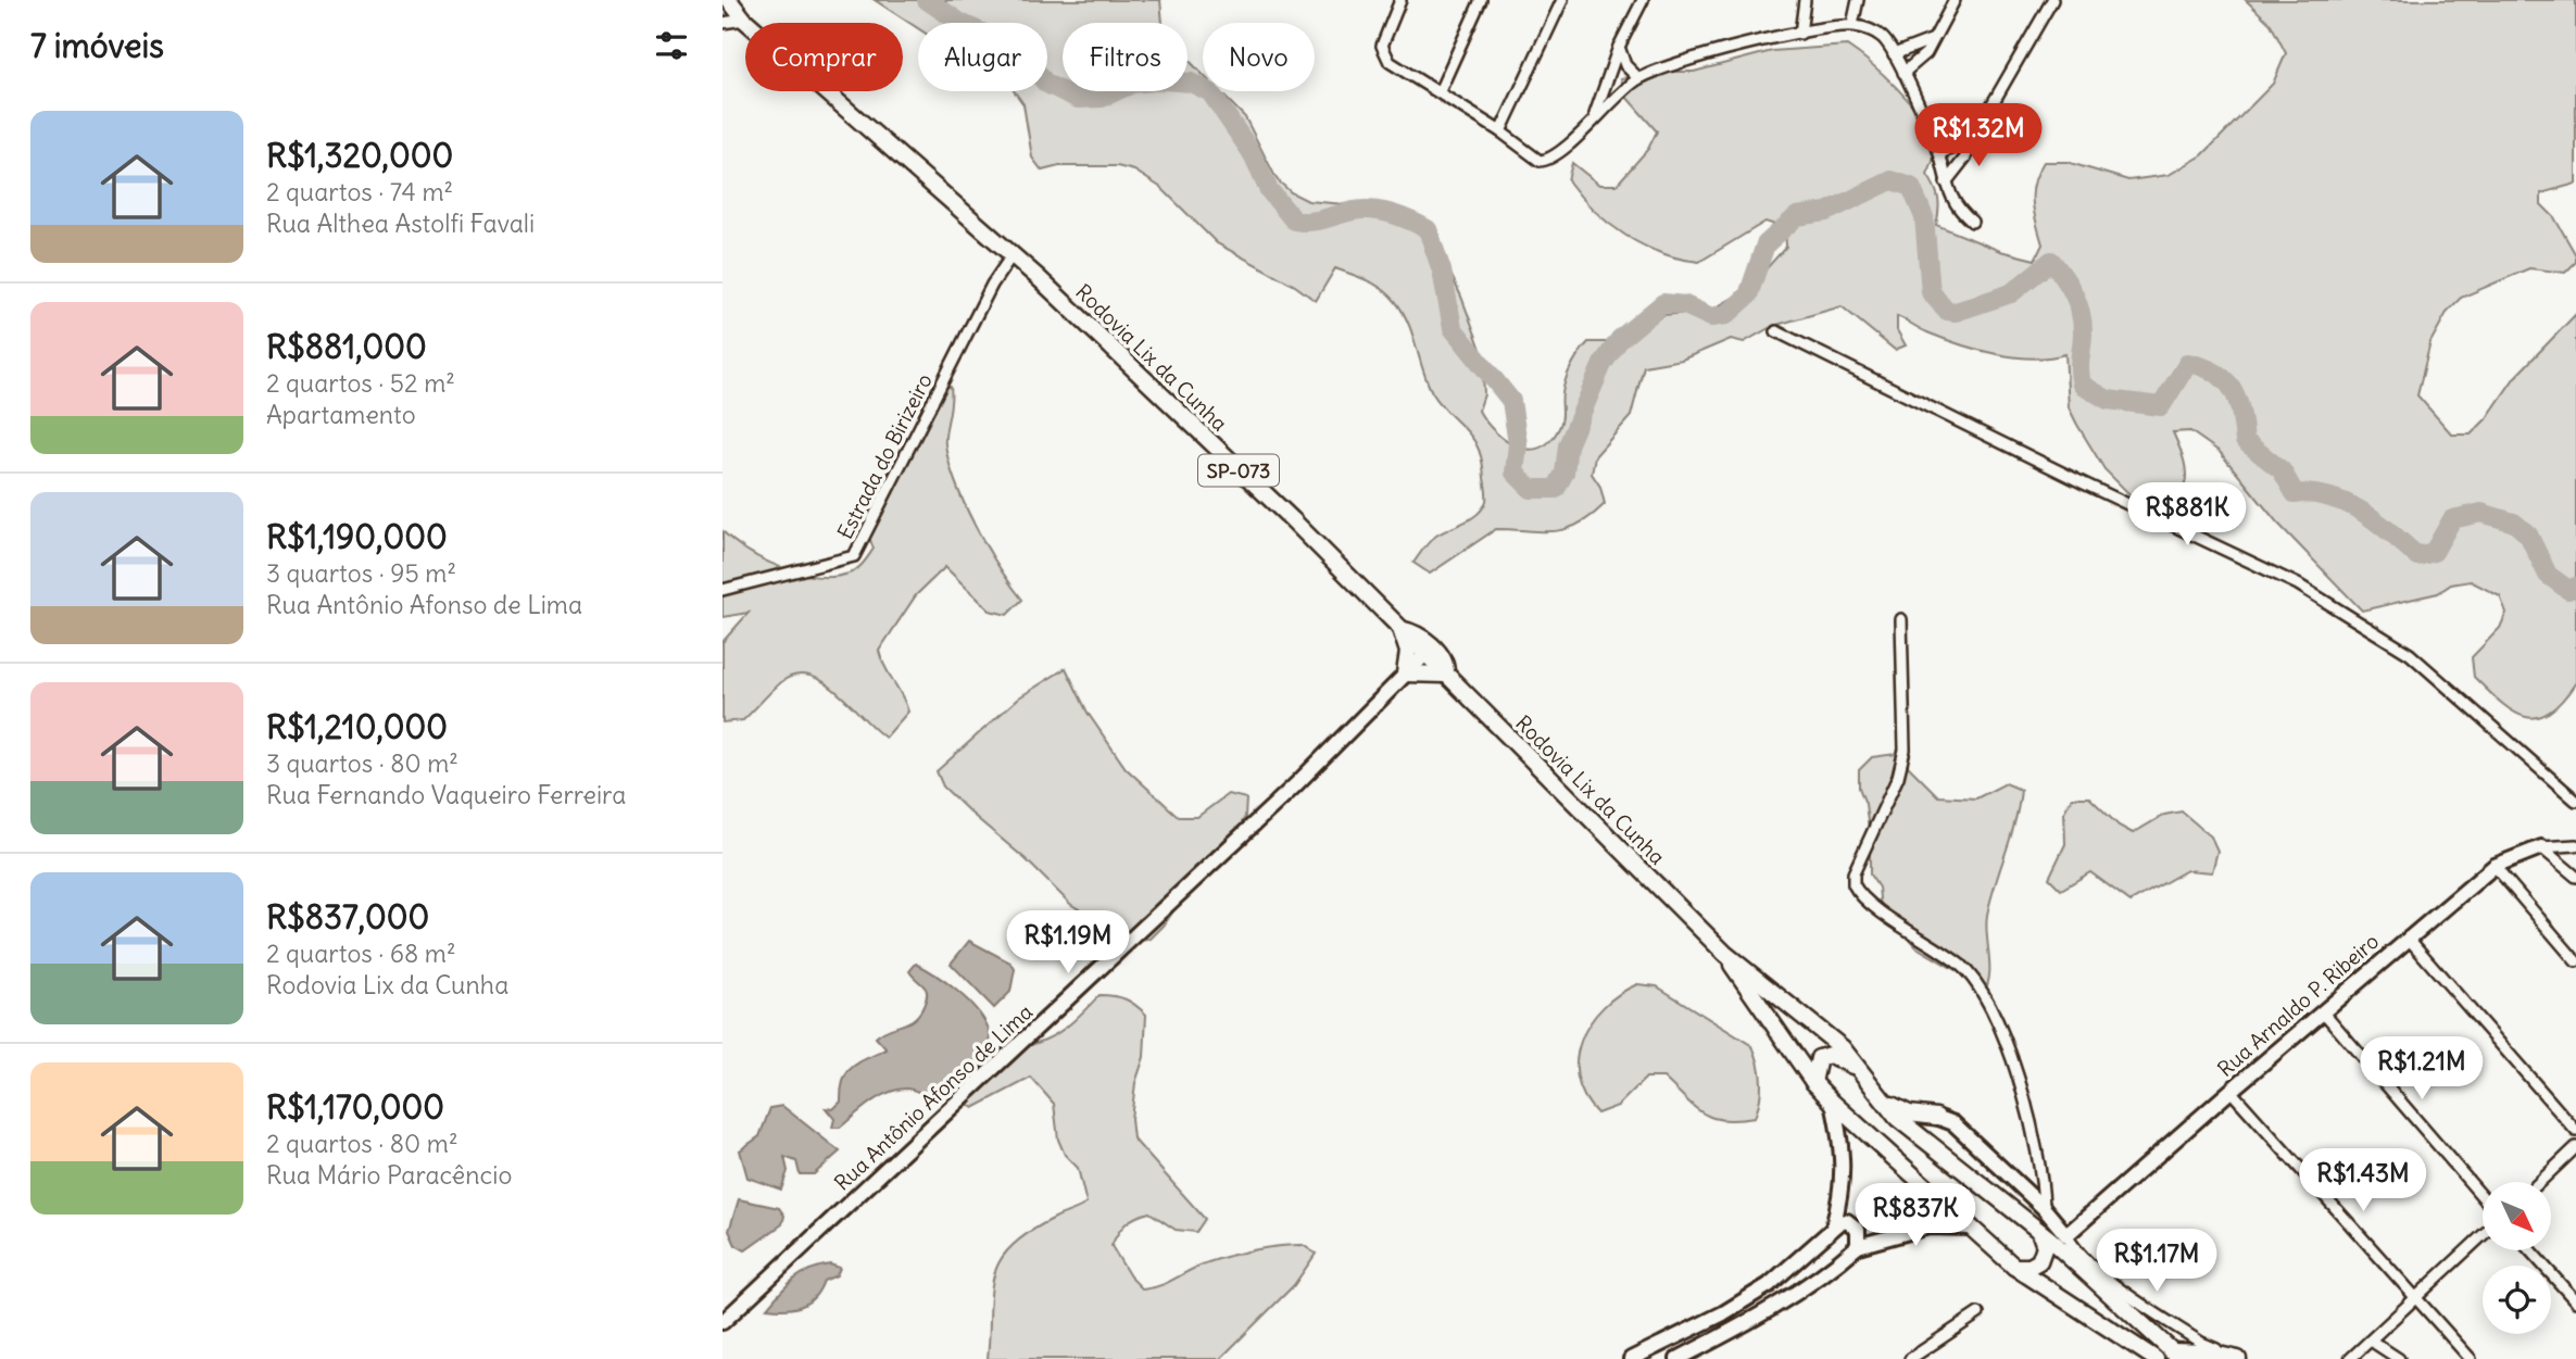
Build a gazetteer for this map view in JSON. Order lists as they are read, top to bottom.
{
  "streets": {
    "main road": [
      "Rodovia Lix da Cunha",
      "SP-073",
      "Rua Arnaldo P. Ribeiro",
      "Rua Antônio Afonso de Lima"
    ],
    "street": ["Estrada do Birizeiro"]
  },
  "crossings": [
    ["Rodovia Lix da Cunha", "Estrada do Birizeiro"],
    ["Rodovia Lix da Cunha", "Rua Antônio Afonso de Lima"]
  ],
  "north": "bottom right",
  "page": {
    "heading": "7 imóveis",
    "chip": [
      "Comprar",
      "Alugar",
      "Filtros",
      "Novo"
    ],
    "list": [
      {
        "name": "R$1,320,000",
        "note": "2 quartos · 74 m² · Rua Althea Astolfi Favali"
      },
      {
        "name": "R$881,000",
        "note": "2 quartos · 52 m² · Apartamento"
      },
      {
        "name": "R$1,190,000",
        "note": "3 quartos · 95 m² · Rua Antônio Afonso de Lima"
      },
      {
        "name": "R$1,210,000",
        "note": "3 quartos · 80 m² · Rua Fernando Vaqueiro Ferreira"
      },
      {
        "name": "R$837,000",
        "note": "2 quartos · 68 m² · Rodovia Lix da Cunha"
      },
      {
        "name": "R$1,170,000",
        "note": "2 quartos · 80 m² · Rua Mário Paracêncio"
      }
    ],
    "price": [
      "R$1.32M",
      "R$881K",
      "R$1.19M",
      "R$1.21M",
      "R$1.43M",
      "R$837K",
      "R$1.17M"
    ]
  }
}
